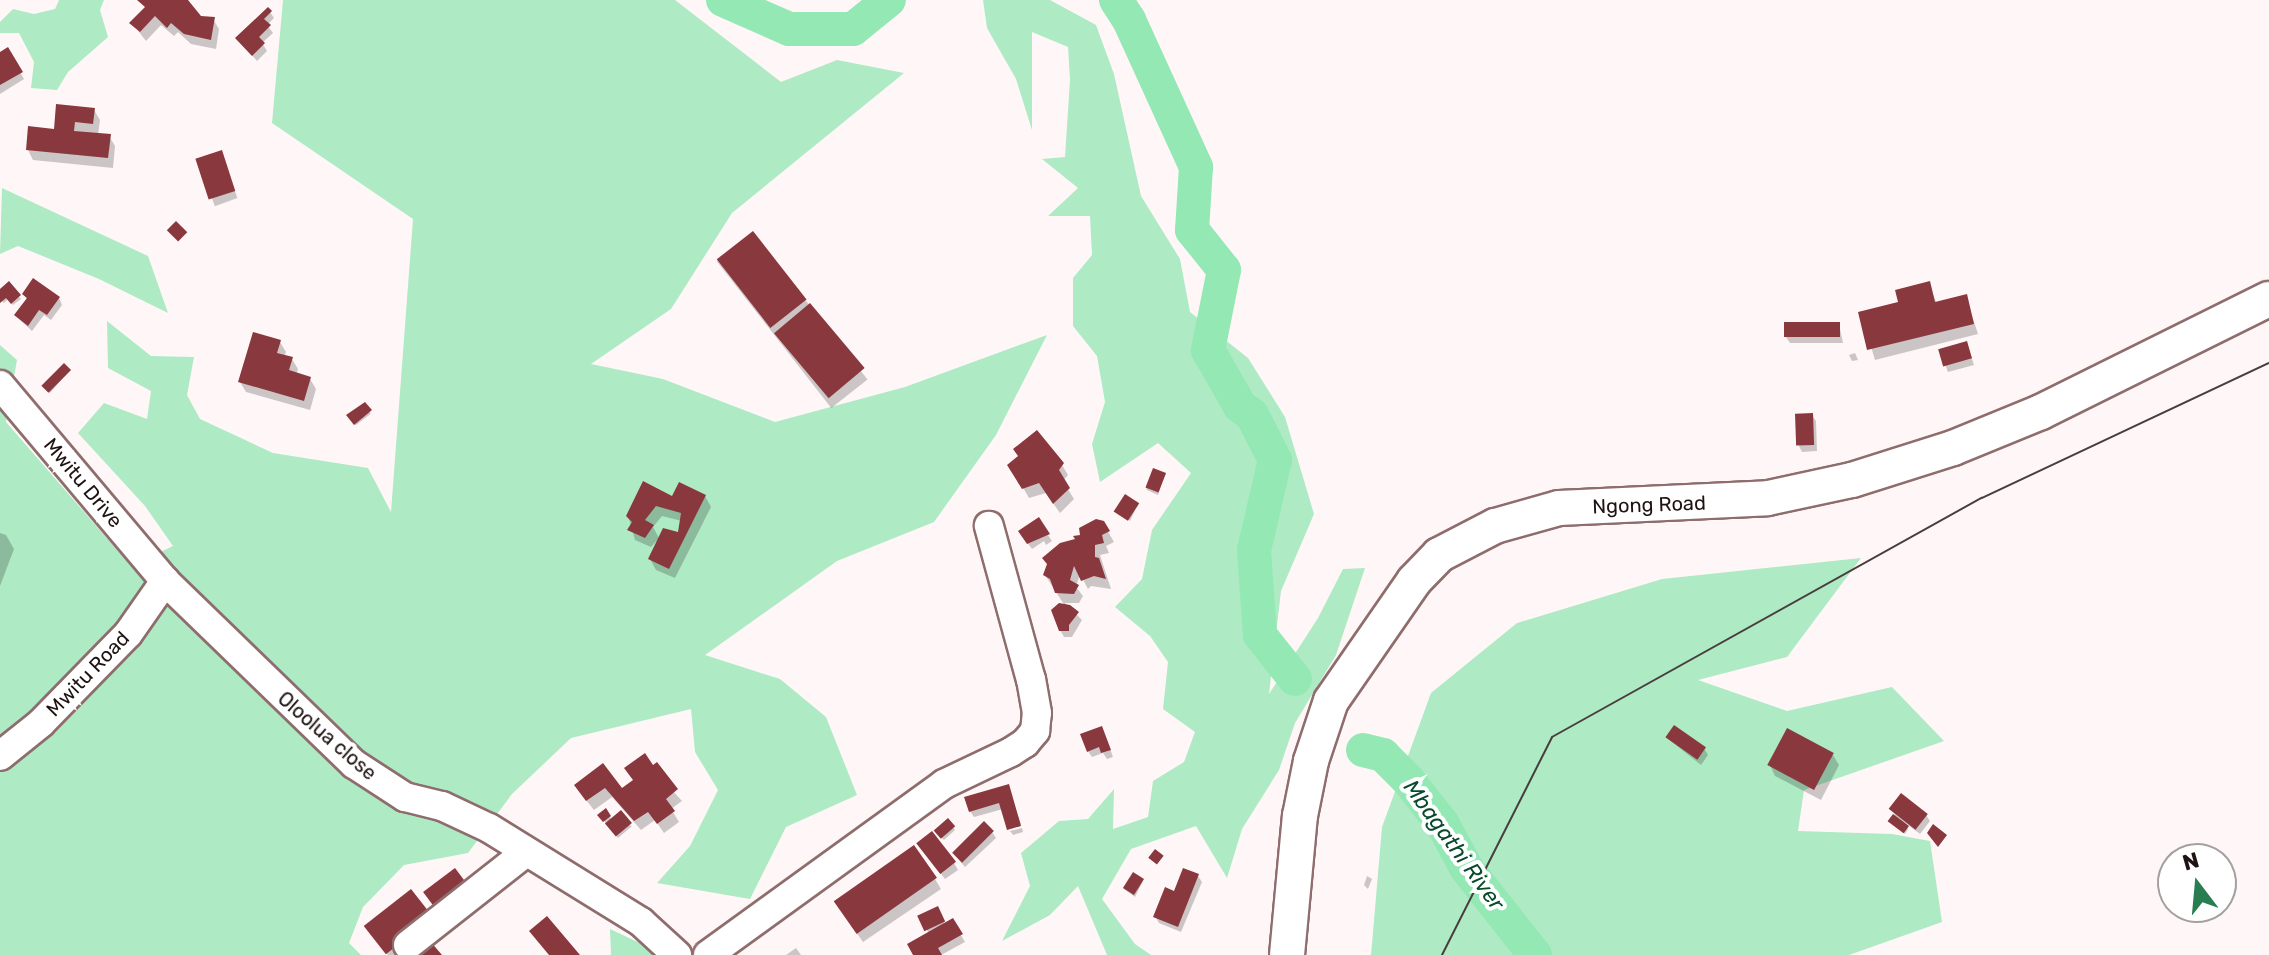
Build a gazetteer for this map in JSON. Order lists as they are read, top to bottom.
{
  "streets": {
    "main road": ["Ngong Road"],
    "street": ["Mwitu Drive", "Mwitu Road", "Oloolua close"]
  },
  "crossings": [
    ["Mwitu Drive", "Mwitu Road"],
    ["Mwitu Drive", "Oloolua close"],
    ["Mwitu Road", "Oloolua close"]
  ],
  "water": ["Mbagathi River"],
  "north": "top"
}
